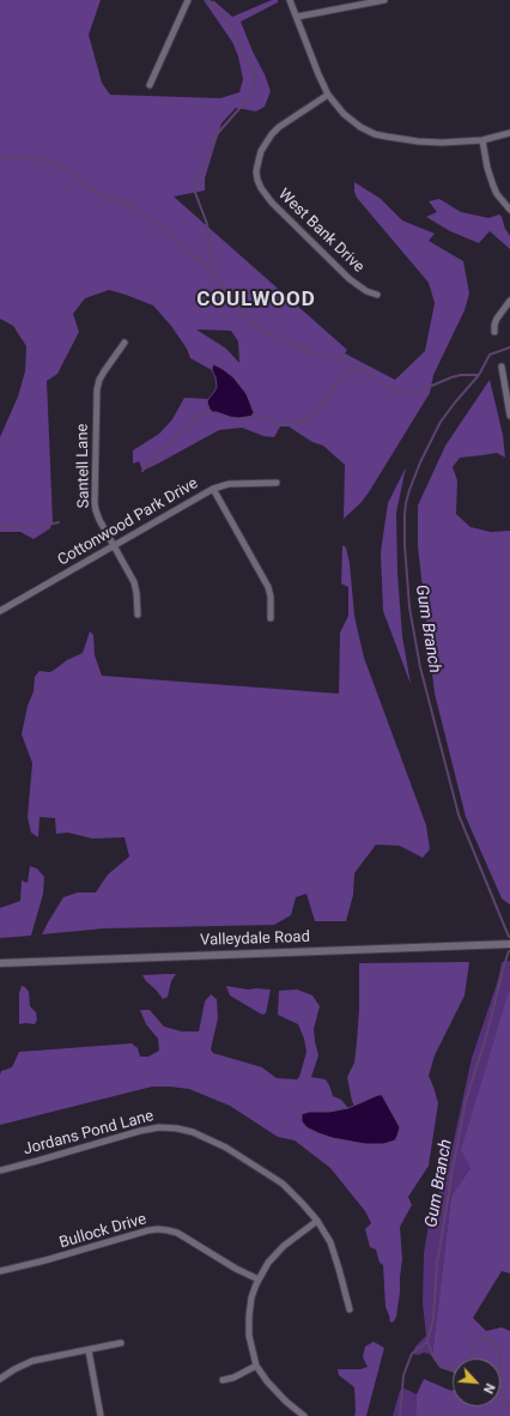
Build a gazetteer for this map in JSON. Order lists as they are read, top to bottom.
{
  "streets": {
    "street": [
      "West Bank Drive",
      "Santell Lane",
      "Cottonwood Park Drive",
      "Valleydale Road",
      "Jordans Pond Lane",
      "Bullock Drive"
    ]
  },
  "crossings": [
    ["Santell Lane", "Cottonwood Park Drive"]
  ],
  "districts": ["COULWOOD"],
  "water": ["Gum Branch"],
  "north": "bottom right"
}
